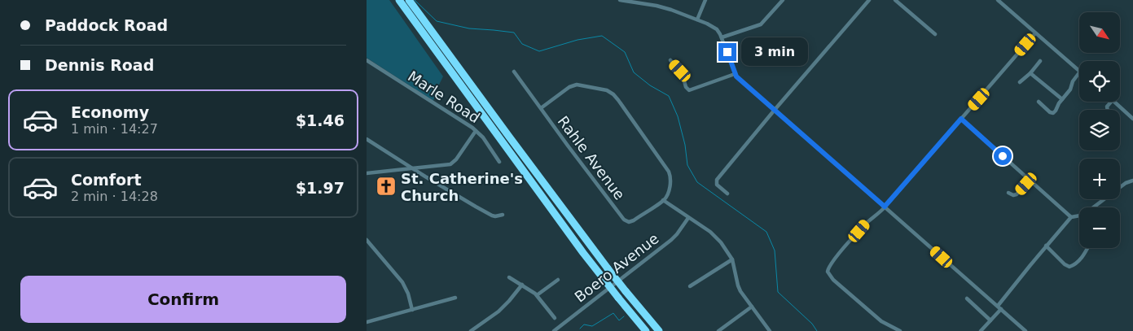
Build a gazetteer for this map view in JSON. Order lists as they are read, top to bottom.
{
  "streets": {
    "street": ["Marle Road", "Rahle Avenue", "Boero Avenue"]
  },
  "places": {
    "church": ["St. Catherine's Church"]
  },
  "north": "bottom right",
  "page": {
    "banner": ["Paddock Road", "Dennis Road"],
    "map_buttons": ["+", "−"],
    "bubble": "3 min",
    "list": [
      {
        "name": "Economy",
        "note": "1 min · 14:27",
        "value": "$1.46"
      },
      {
        "name": "Comfort",
        "note": "2 min · 14:28",
        "value": "$1.97"
      }
    ],
    "buttons": "Confirm"
  }
}
